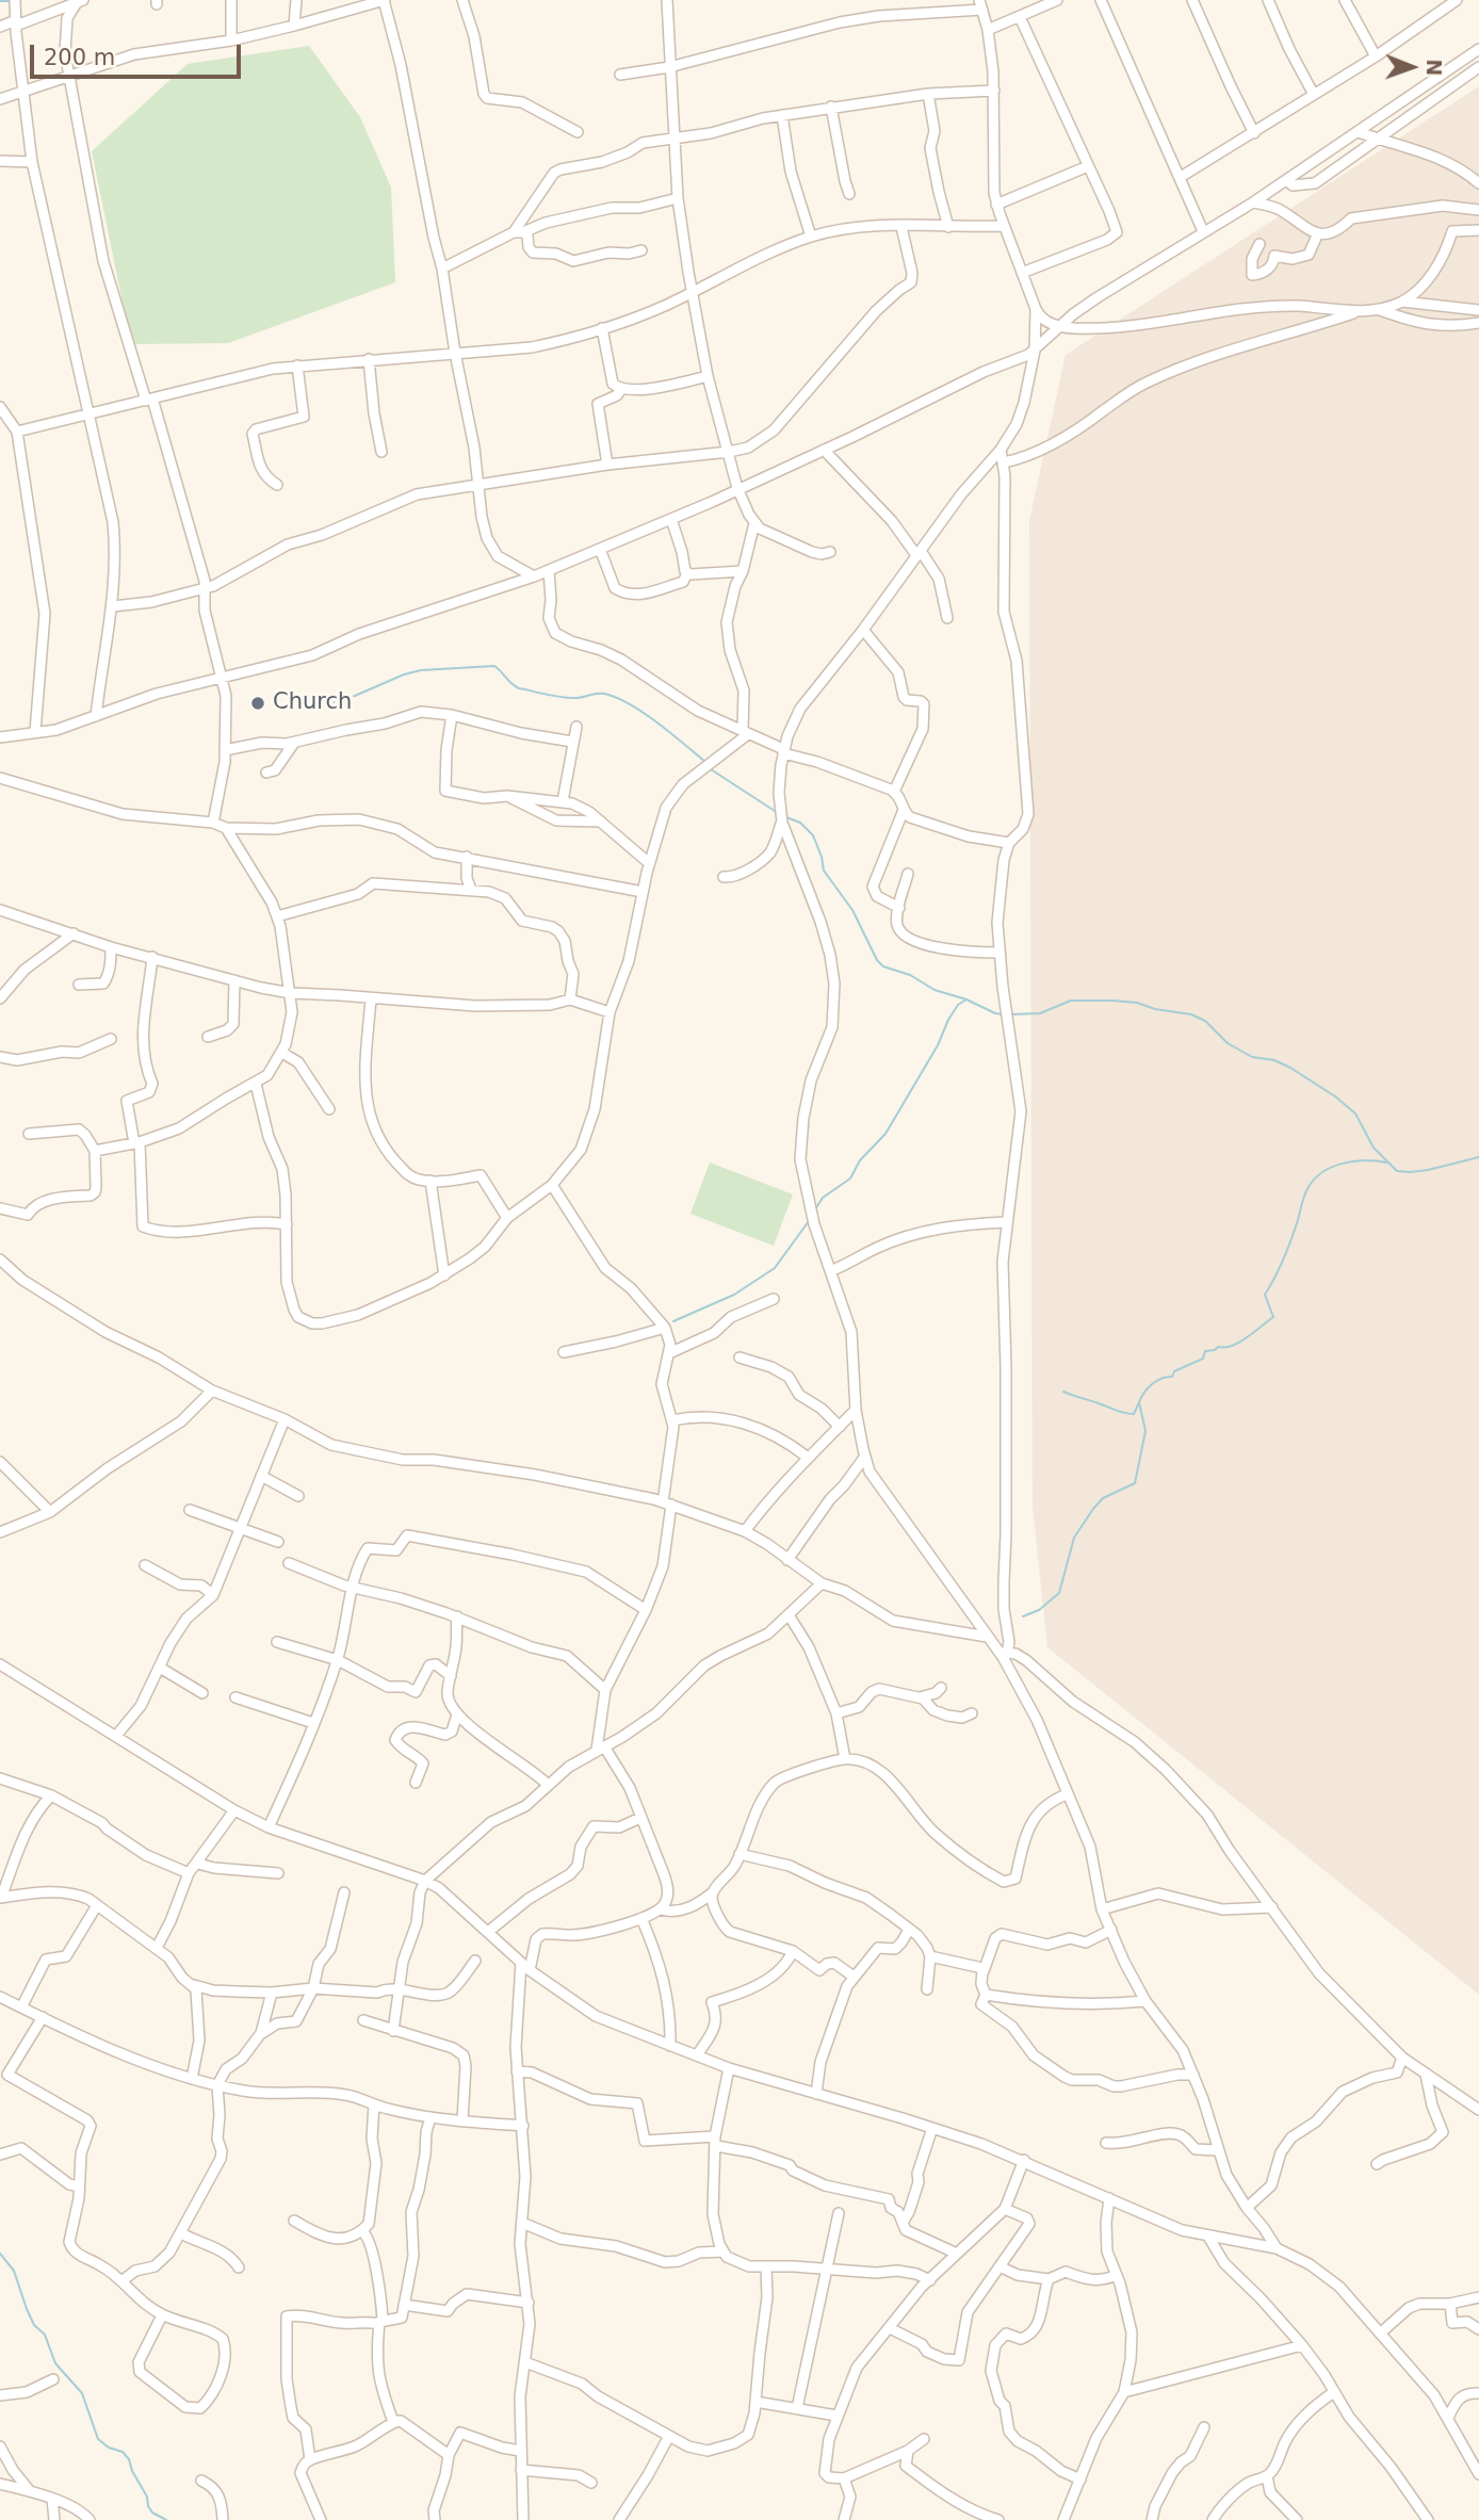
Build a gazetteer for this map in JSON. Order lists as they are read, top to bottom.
{
  "places": ["Church"],
  "scale_bar": "200 m",
  "north": "right"
}
